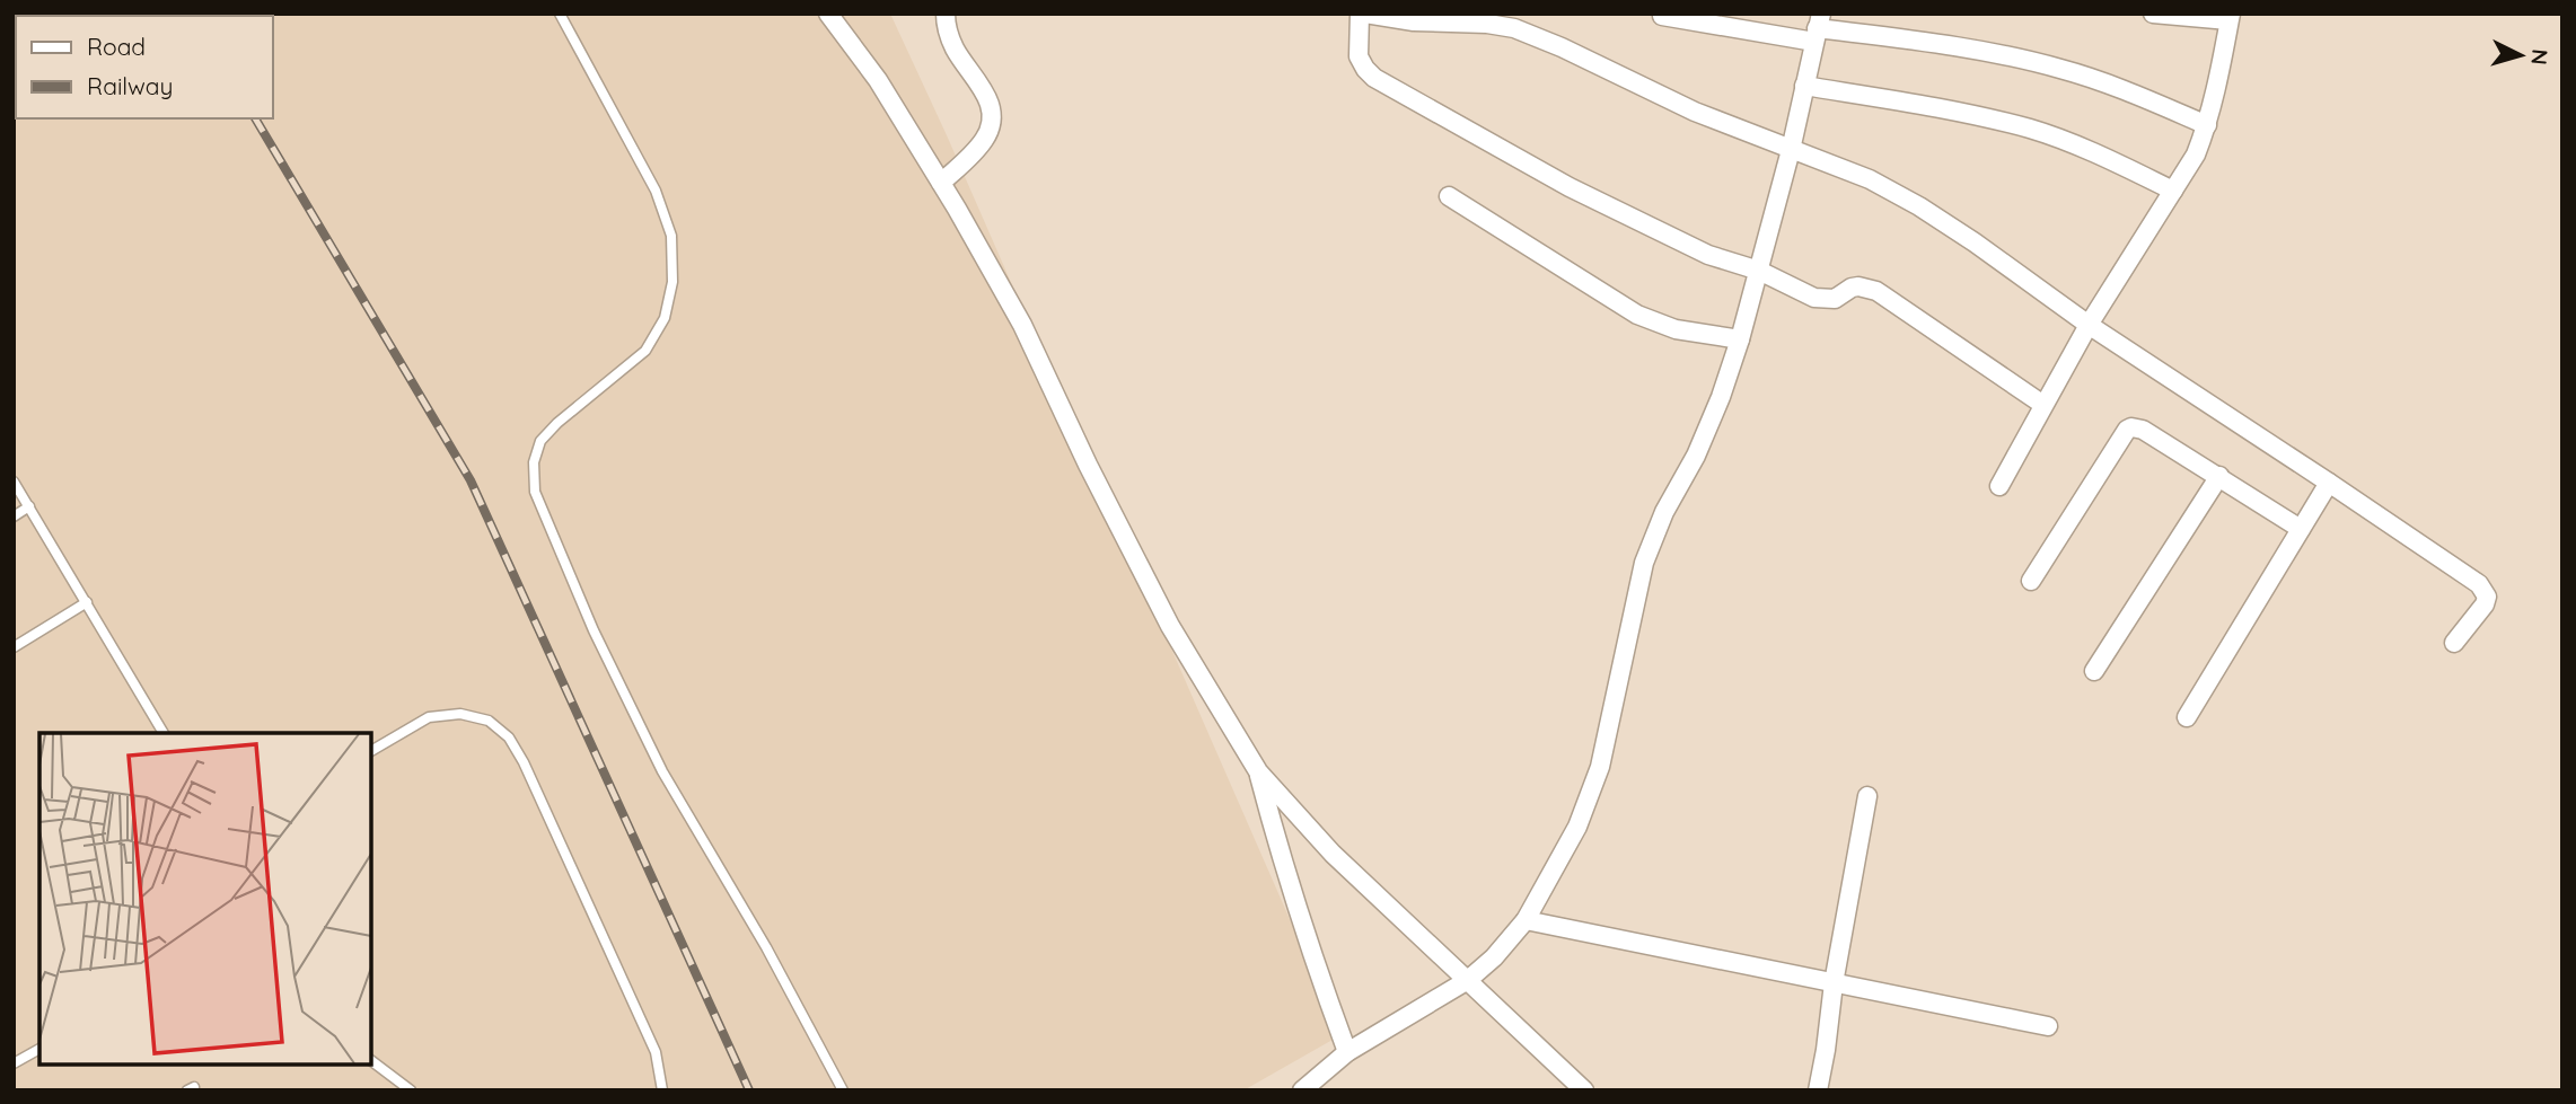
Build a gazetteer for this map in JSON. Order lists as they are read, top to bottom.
{
  "legend": ["Road", "Railway"],
  "north": "right"
}
